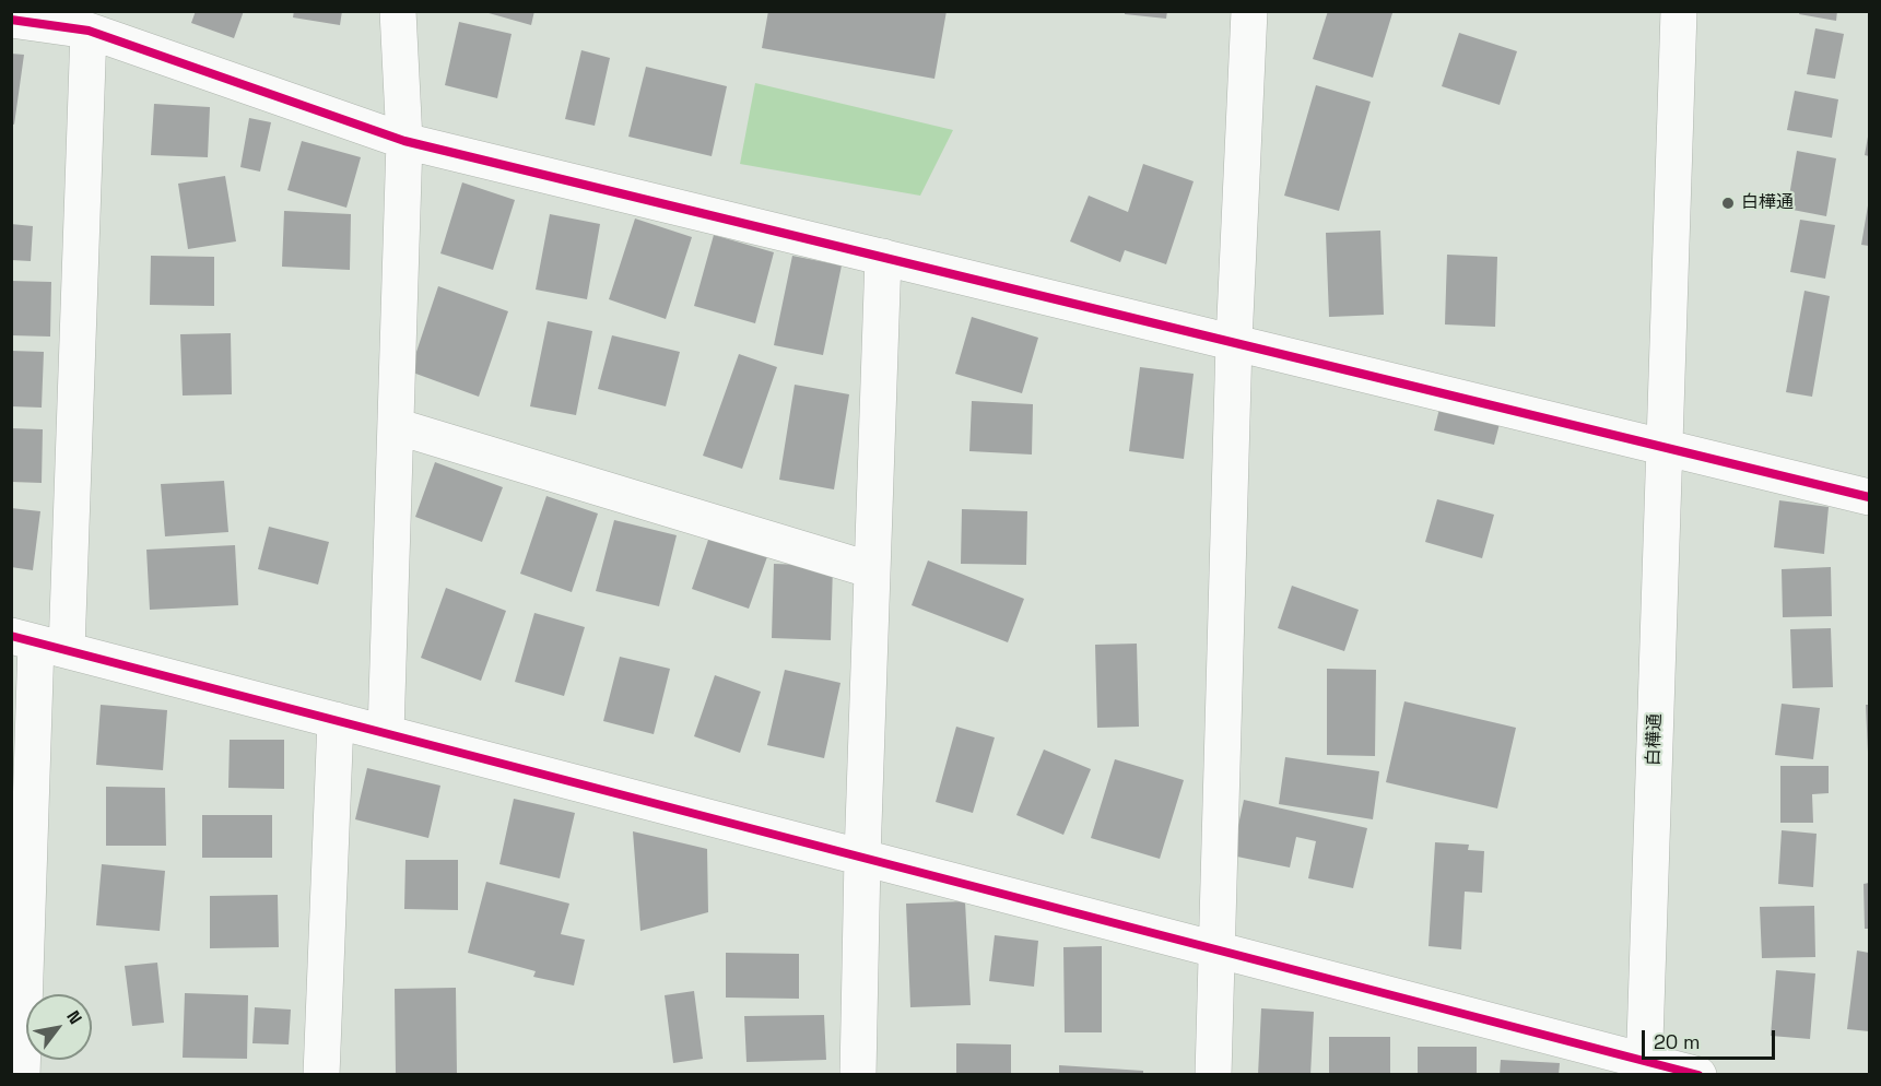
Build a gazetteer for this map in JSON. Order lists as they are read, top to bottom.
{
  "streets": {
    "street": ["白樺通"]
  },
  "places": ["白樺通"],
  "scale_bar": "20 m",
  "north": "top right"
}
